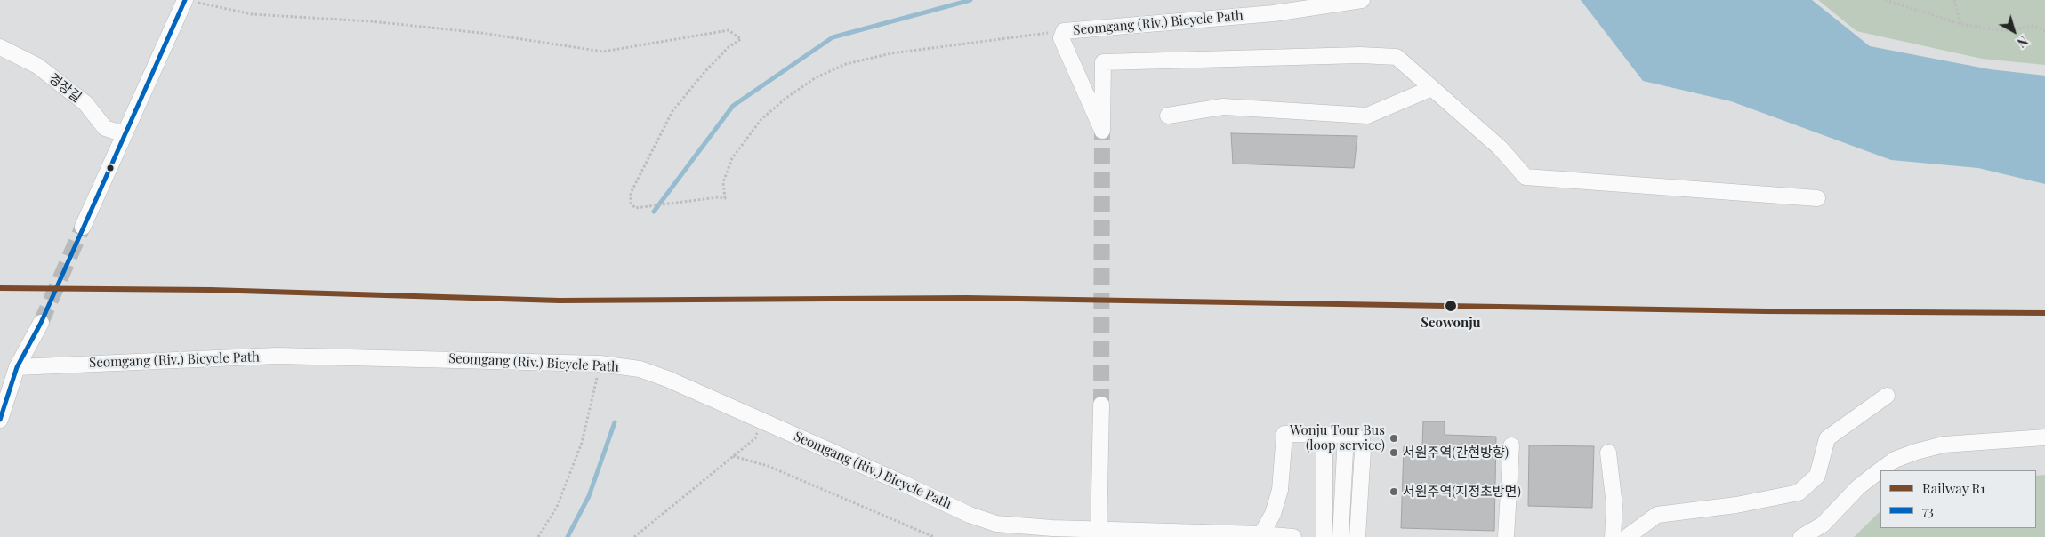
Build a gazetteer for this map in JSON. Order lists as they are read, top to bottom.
{
  "streets": {
    "street": ["Seomgang (Riv.) Bicycle Path", "경장길"]
  },
  "places": [
    "Seowonju",
    "Wonju Tour Bus (loop service)",
    "서원주역(간현방향)",
    "서원주역(지정초방면)"
  ],
  "lines": ["transit line 73", "rail line R1"],
  "legend": ["Railway R1", "73"],
  "north": "bottom right"
}
